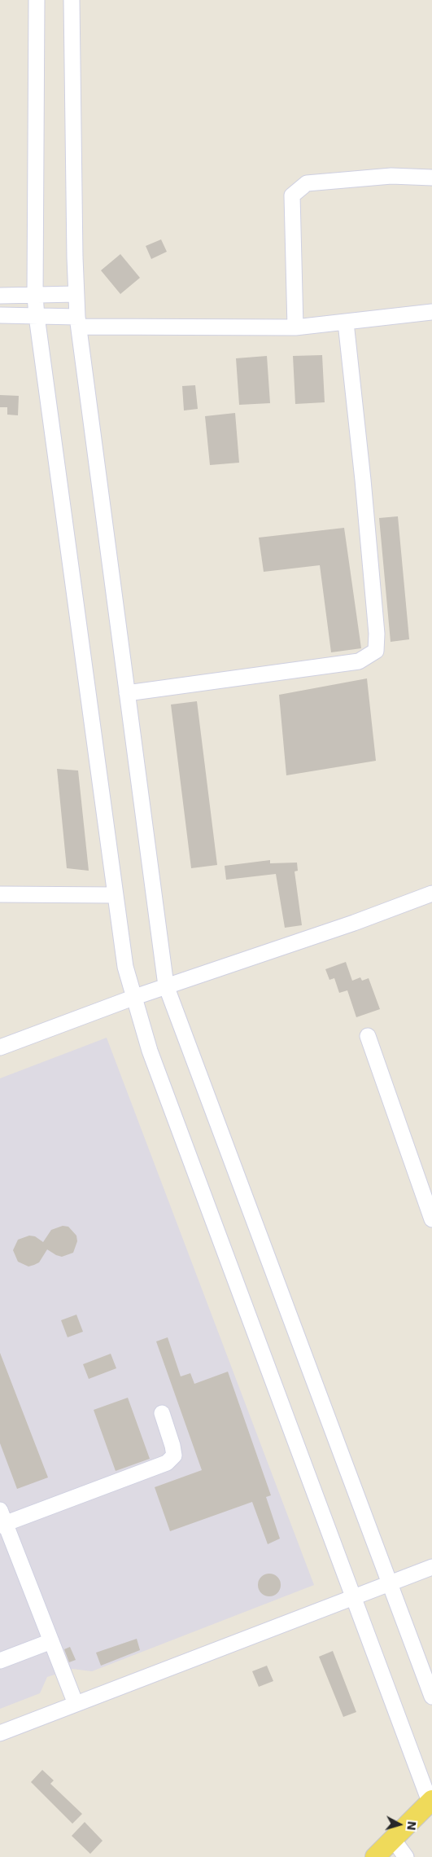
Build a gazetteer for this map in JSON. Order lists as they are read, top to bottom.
{
  "north": "right"
}
